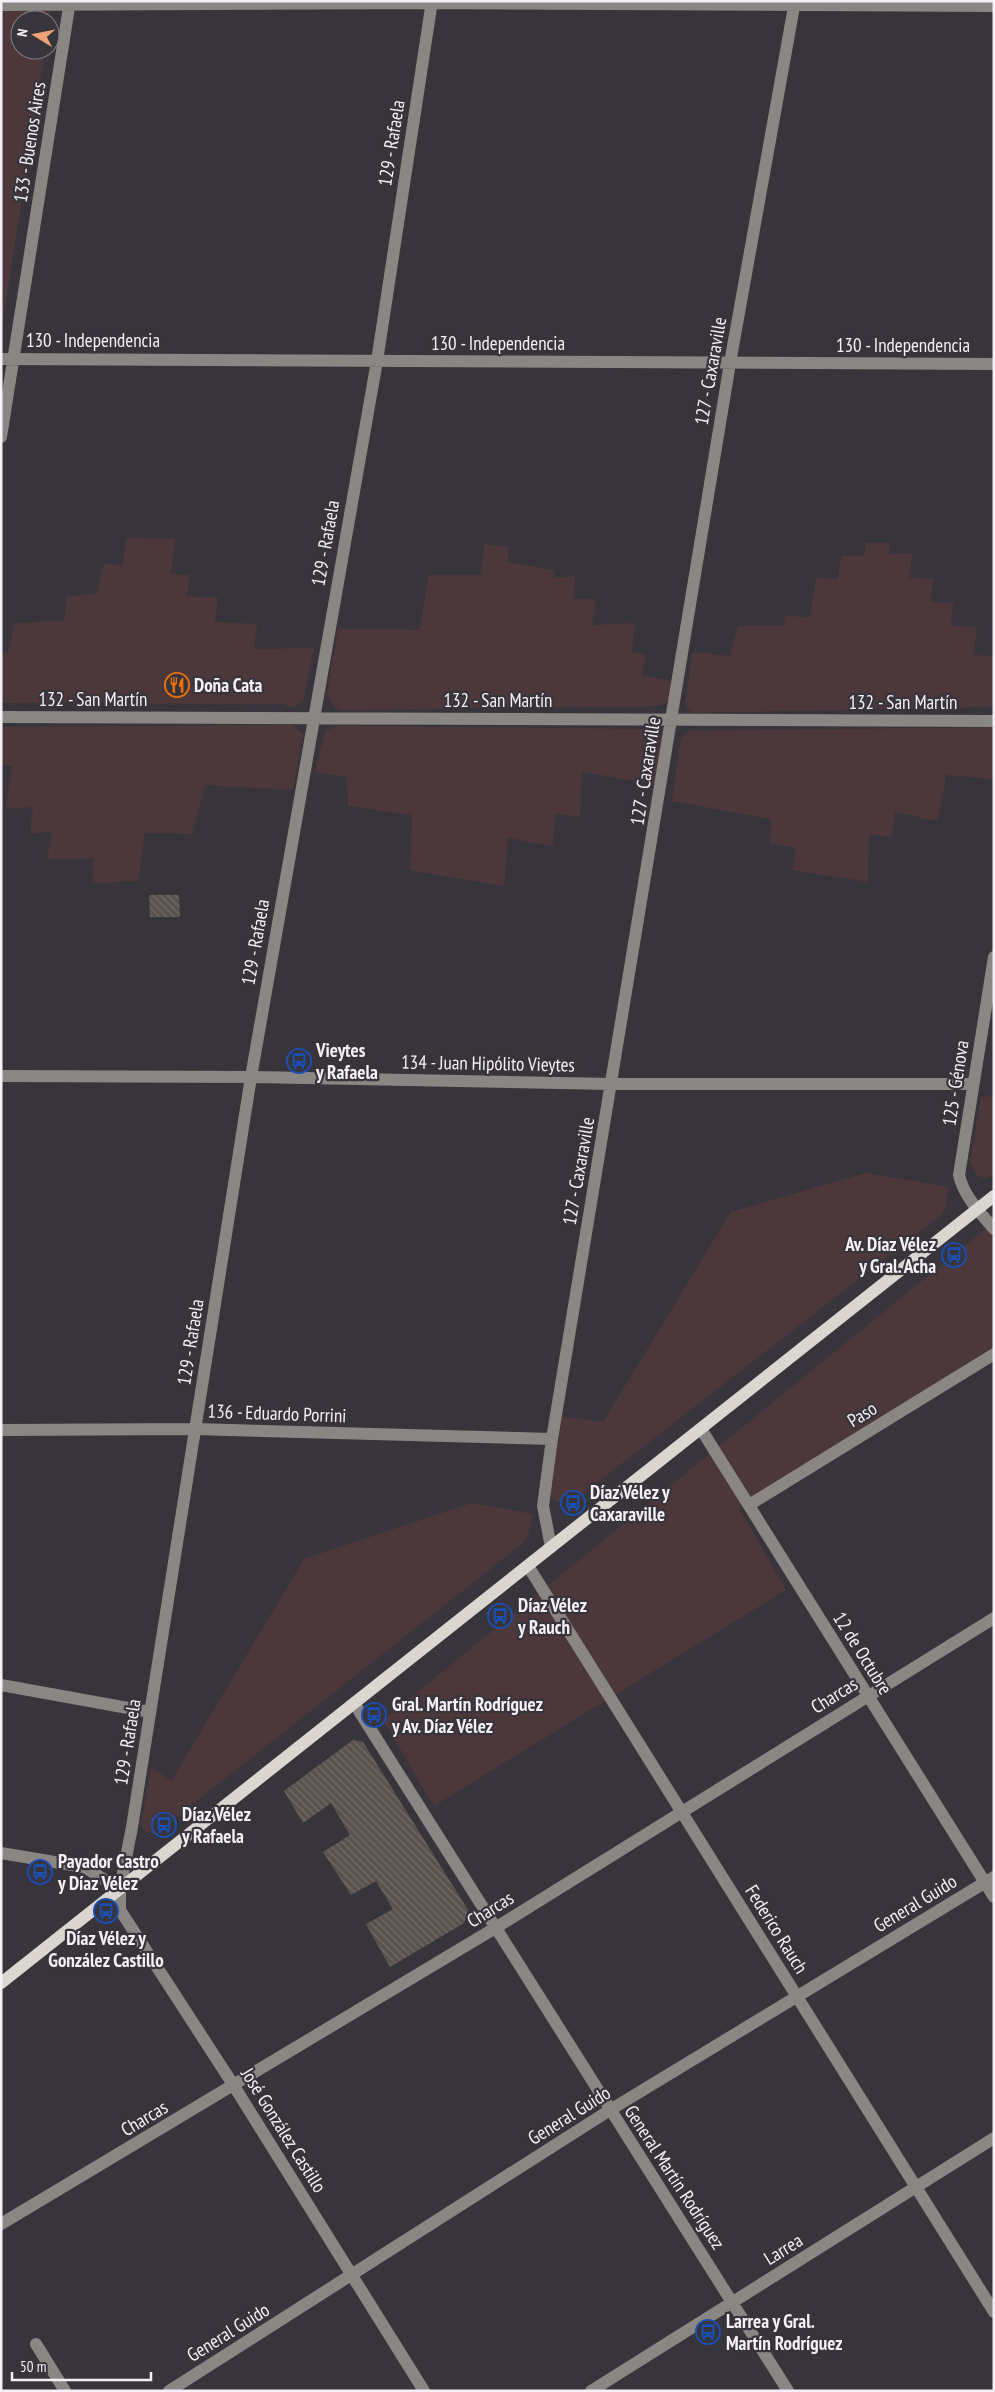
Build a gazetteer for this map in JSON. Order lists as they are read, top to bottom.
{
  "streets": {
    "street": [
      "133 - Buenos Aires",
      "129 - Rafaela",
      "130 - Independencia",
      "127 - Caxaraville",
      "132 - San Martín",
      "134 - Juan Hipólito Vieytes",
      "125 - Génova",
      "136 - Eduardo Porrini",
      "Paso",
      "12 de Octubre",
      "Charcas",
      "General Guido",
      "Federico Rauch",
      "José González Castillo",
      "General Martín Rodríguez",
      "Larrea"
    ]
  },
  "crossings": [
    ["133 - Buenos Aires", "130 - Independencia"],
    ["129 - Rafaela", "130 - Independencia"],
    ["129 - Rafaela", "132 - San Martín"],
    ["129 - Rafaela", "134 - Juan Hipólito Vieytes"],
    ["129 - Rafaela", "136 - Eduardo Porrini"],
    ["129 - Rafaela", "José González Castillo"],
    ["130 - Independencia", "127 - Caxaraville"],
    ["127 - Caxaraville", "132 - San Martín"],
    ["127 - Caxaraville", "134 - Juan Hipólito Vieytes"],
    ["127 - Caxaraville", "136 - Eduardo Porrini"],
    ["134 - Juan Hipólito Vieytes", "125 - Génova"],
    ["Paso", "12 de Octubre"],
    ["12 de Octubre", "Charcas"],
    ["12 de Octubre", "General Guido"],
    ["Charcas", "Federico Rauch"],
    ["Charcas", "José González Castillo"],
    ["Charcas", "General Martín Rodríguez"],
    ["General Guido", "Federico Rauch"],
    ["General Guido", "José González Castillo"],
    ["General Guido", "General Martín Rodríguez"],
    ["Federico Rauch", "Larrea"],
    ["General Martín Rodríguez", "Larrea"]
  ],
  "places": {
    "restaurant": ["Doña Cata"],
    "bus stop": [
      "Vieytes y Rafaela",
      "Av. Díaz Vélez y Gral. Acha",
      "Díaz Vélez y Caxaraville",
      "Díaz Vélez y Rauch",
      "Gral. Martín Rodríguez y Av. Díaz Vélez",
      "Díaz Vélez y Rafaela",
      "Payador Castro y Díaz Vélez",
      "Díaz Vélez y González Castillo",
      "Larrea y Gral. Martín Rodríguez"
    ]
  },
  "scale_bar": "50 m",
  "north": "left"
}
